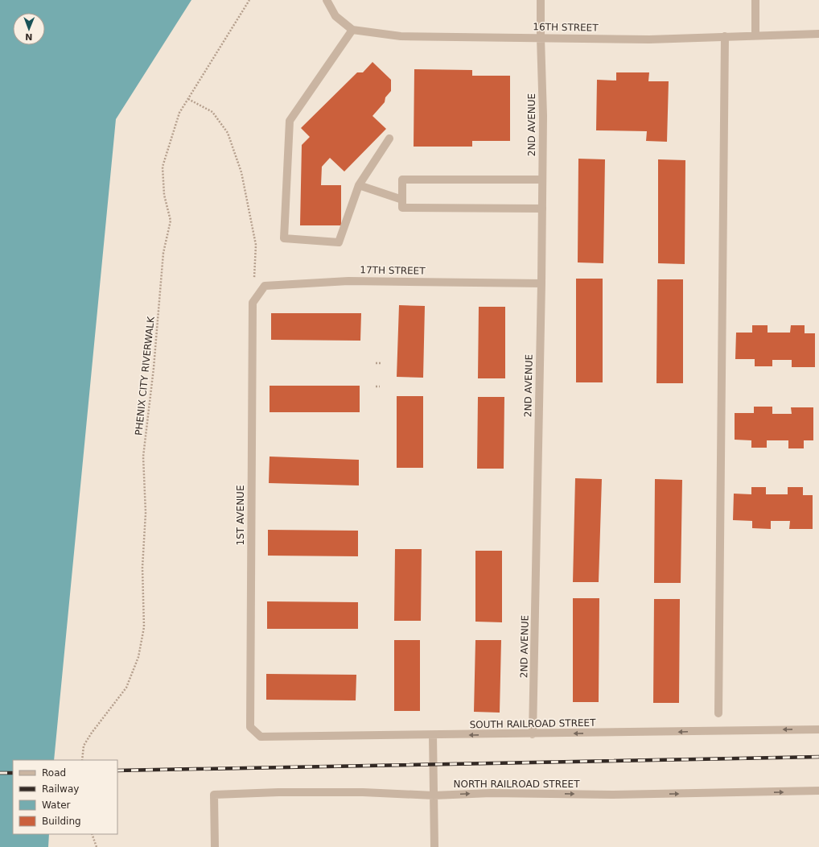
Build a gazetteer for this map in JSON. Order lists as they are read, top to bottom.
{
  "streets": {
    "street": [
      "16TH STREET",
      "2ND AVENUE",
      "17TH STREET",
      "1ST AVENUE",
      "SOUTH RAILROAD STREET",
      "NORTH RAILROAD STREET"
    ],
    "path": ["PHENIX CITY RIVERWALK"]
  },
  "crossings": [
    ["16TH STREET", "2ND AVENUE"],
    ["2ND AVENUE", "17TH STREET"],
    ["2ND AVENUE", "SOUTH RAILROAD STREET"],
    ["17TH STREET", "1ST AVENUE"],
    ["1ST AVENUE", "SOUTH RAILROAD STREET"]
  ],
  "one_way": ["SOUTH RAILROAD STREET", "NORTH RAILROAD STREET"],
  "legend": [
    "Road",
    "Railway",
    "Water",
    "Building"
  ],
  "north": "bottom"
}
